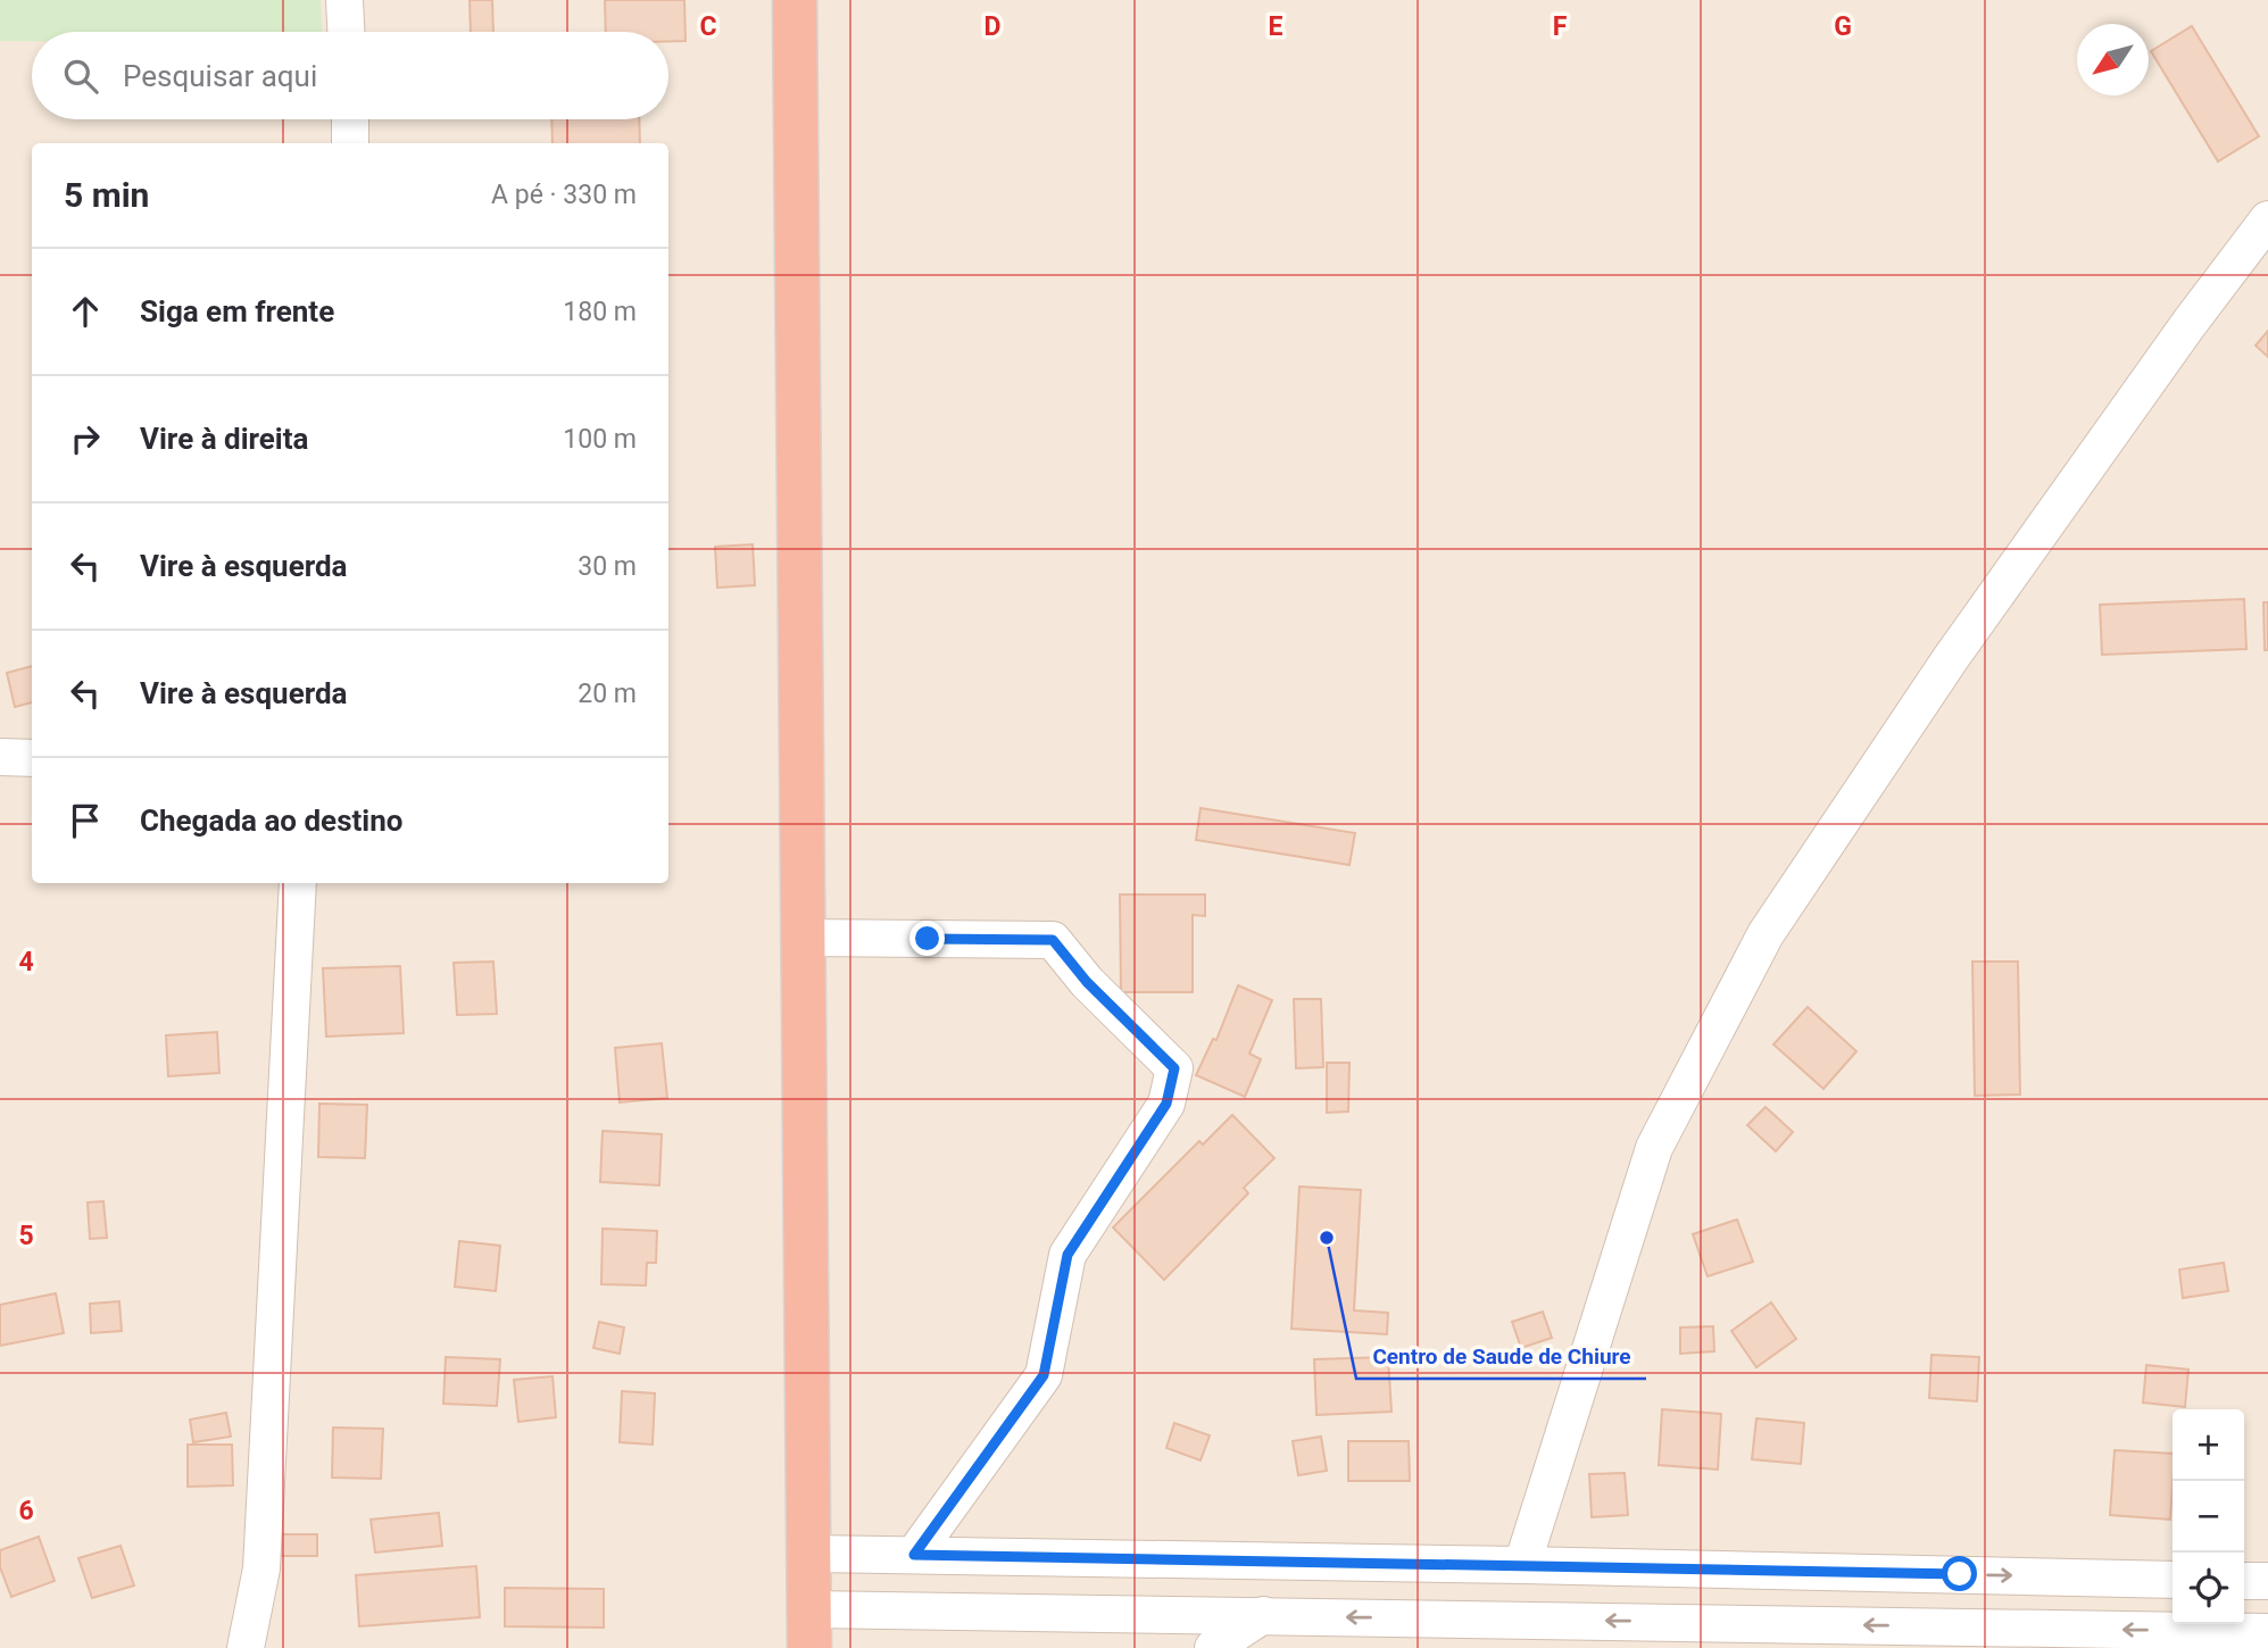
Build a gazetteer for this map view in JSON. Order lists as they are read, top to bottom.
{
  "places": ["Centro de Saude de Chiure"],
  "north": "bottom left",
  "page": {
    "search": "Pesquisar aqui",
    "heading": ["5 min", "A pé · 330 m"],
    "list": [
      ["Siga em frente", "180 m"],
      ["Vire à direita", "100 m"],
      ["Vire à esquerda", "30 m"],
      ["Vire à esquerda", "20 m"],
      "Chegada ao destino"
    ],
    "map_buttons": ["+", "−"]
  },
  "grid": {
    "columns": [
      "C",
      "D",
      "E",
      "F",
      "G"
    ],
    "rows": ["4", "5", "6"]
  }
}
